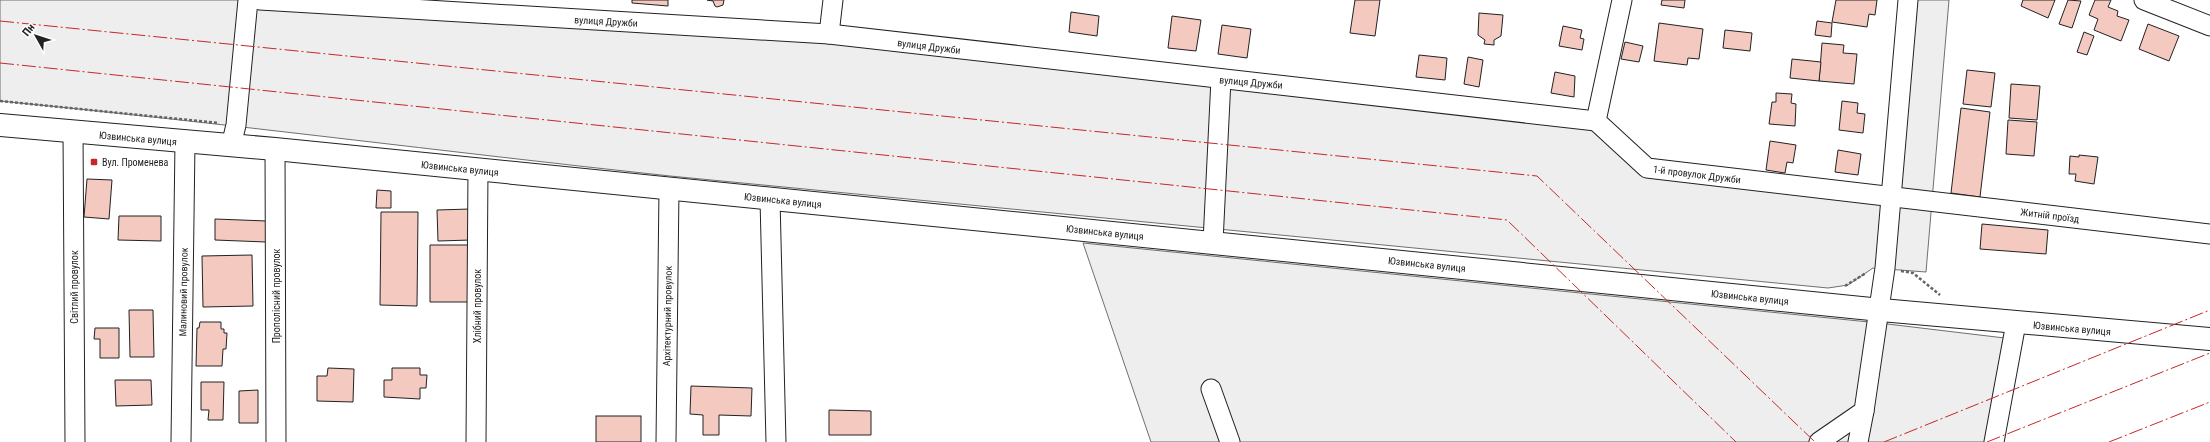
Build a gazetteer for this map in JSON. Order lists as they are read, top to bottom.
{
  "streets": {
    "main road": ["Юзвинська вулиця"],
    "street": [
      "вулиця Дружби",
      "1-й провулок Дружби",
      "Житній проїзд",
      "Світлий провулок",
      "Малиновий провулок",
      "Прополісний провулок",
      "Хлібний провулок",
      "Архітектурний провулок"
    ]
  },
  "crossings": [
    ["вулиця Дружби", "1-й провулок Дружби"],
    ["Юзвинська вулиця", "Світлий провулок"],
    ["Юзвинська вулиця", "Малиновий провулок"],
    ["Юзвинська вулиця", "Прополісний провулок"],
    ["Юзвинська вулиця", "Хлібний провулок"],
    ["Юзвинська вулиця", "Архітектурний провулок"],
    ["1-й провулок Дружби", "Житній проїзд"]
  ],
  "places": {
    "transit": ["Вул. Променева"]
  },
  "north": "top left"
}
